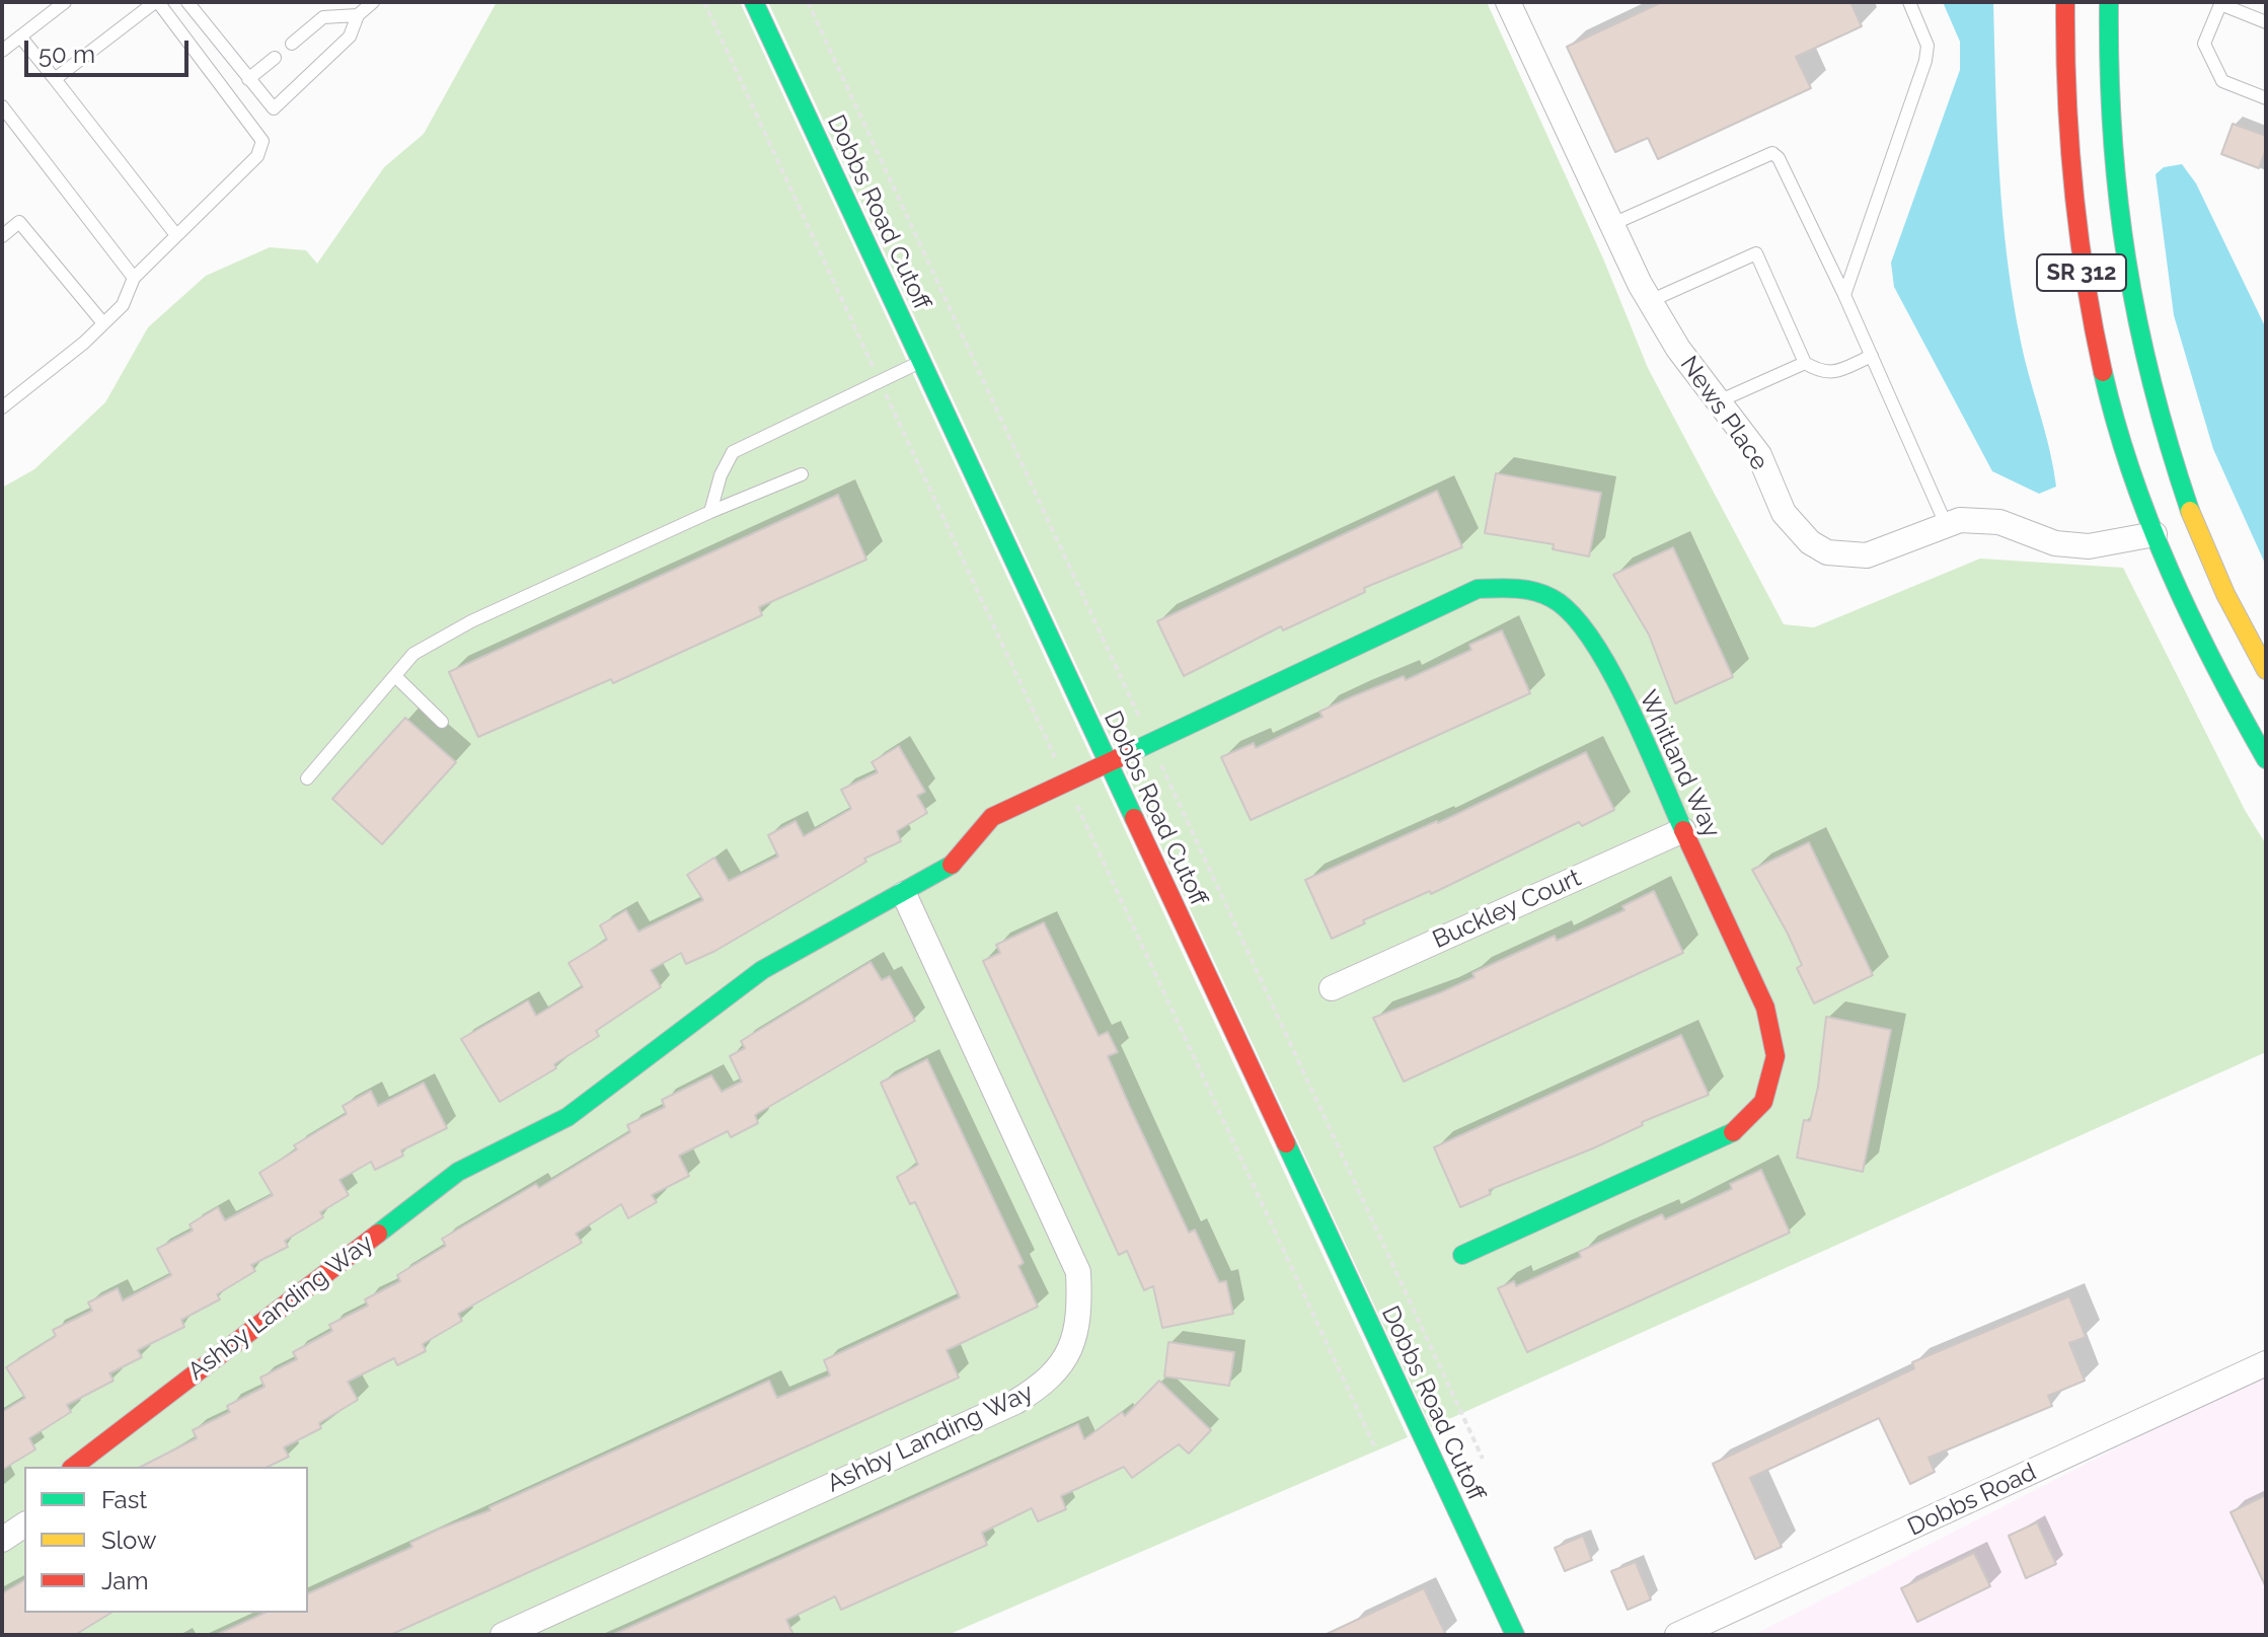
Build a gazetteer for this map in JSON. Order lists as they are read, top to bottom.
{
  "streets": {
    "street": [
      "Dobbs Road Cutoff",
      "SR 312",
      "News Place",
      "Whitland Way",
      "Buckley Court",
      "Ashby Landing Way",
      "Dobbs Road"
    ]
  },
  "crossings": [
    ["Dobbs Road Cutoff", "Whitland Way"],
    ["Dobbs Road Cutoff", "Ashby Landing Way"],
    ["SR 312", "News Place"],
    ["Whitland Way", "Buckley Court"],
    ["Whitland Way", "Ashby Landing Way"]
  ],
  "legend": ["Fast", "Slow", "Jam"],
  "scale_bar": "50 m"
}
